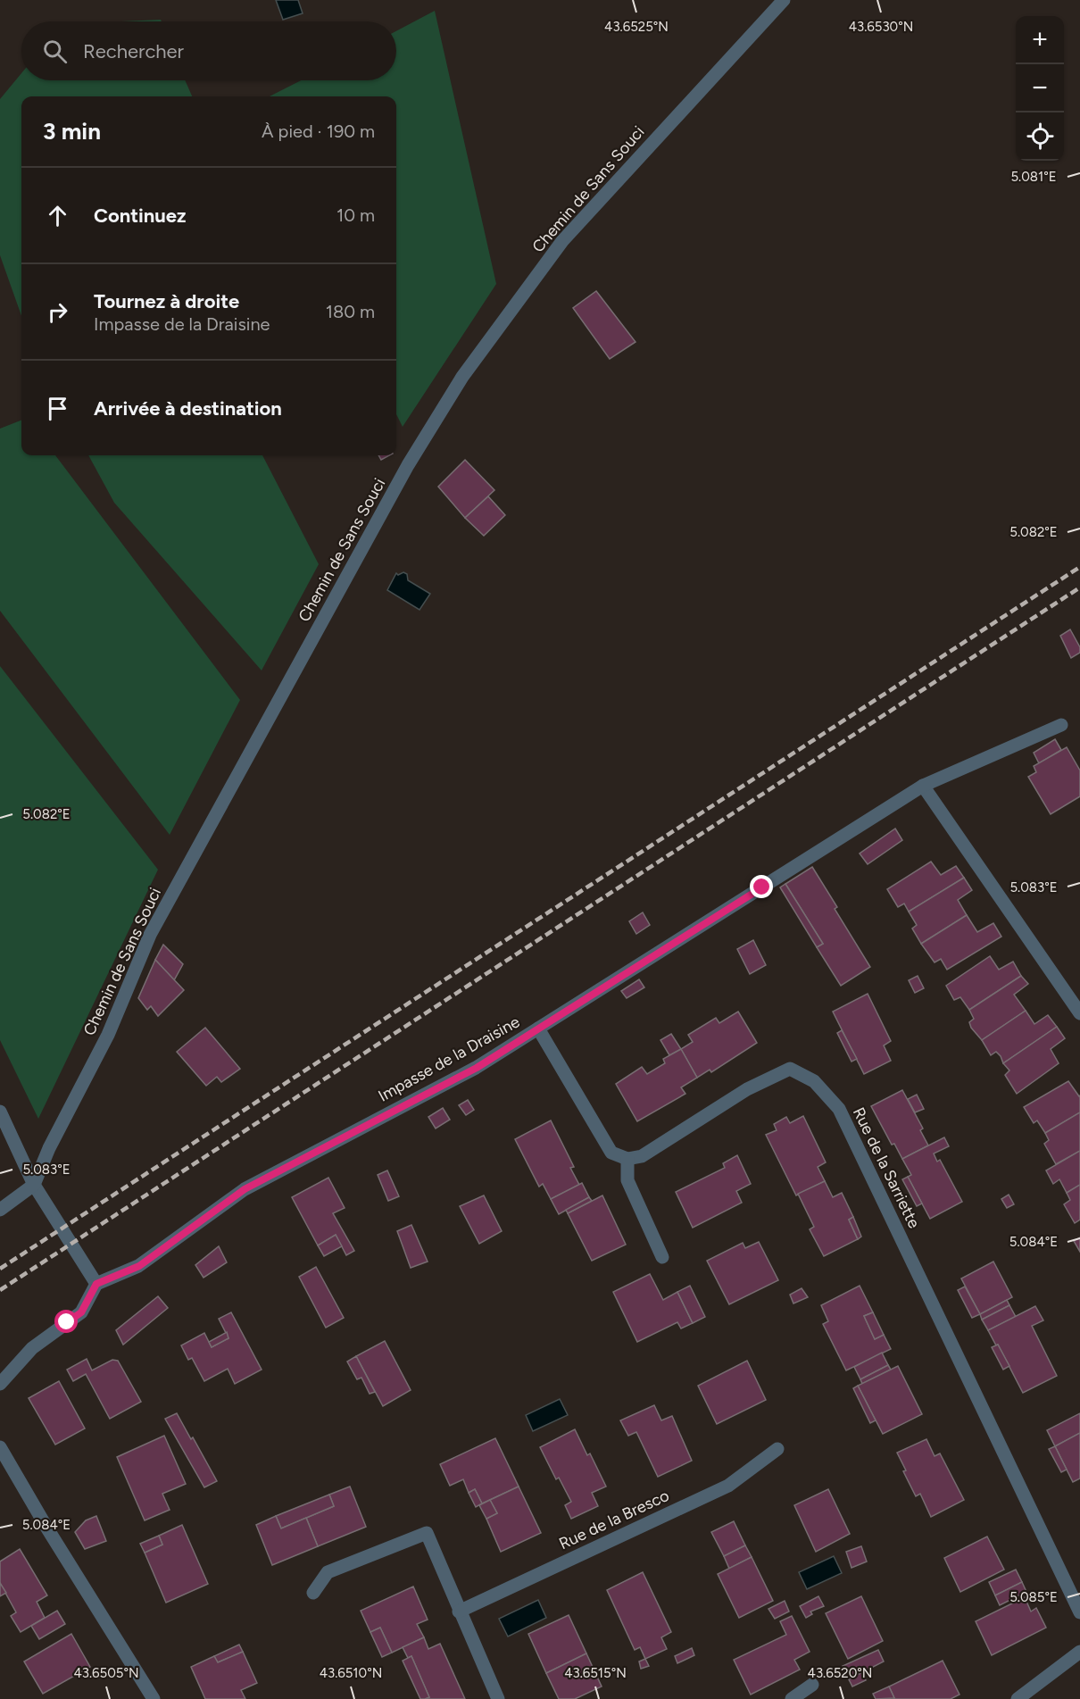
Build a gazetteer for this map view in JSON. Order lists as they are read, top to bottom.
{
  "streets": {
    "street": [
      "Chemin de Sans Souci",
      "Impasse de la Draisine",
      "Rue de la Sarriette",
      "Rue de la Bresco"
    ]
  },
  "page": {
    "map_buttons": ["+", "−"],
    "search": "Rechercher",
    "heading": ["3 min", "À pied · 190 m"],
    "list": [
      ["Continuez", "10 m"],
      ["Tournez à droite", "Impasse de la Draisine", "180 m"],
      "Arrivée à destination"
    ]
  },
  "coordinates": [
    "43.6525°N",
    "43.6530°N",
    "5.081°E",
    "5.082°E",
    "5.083°E",
    "5.084°E",
    "5.085°E",
    "43.6505°N",
    "43.6510°N",
    "43.6515°N",
    "43.6520°N"
  ]
}
